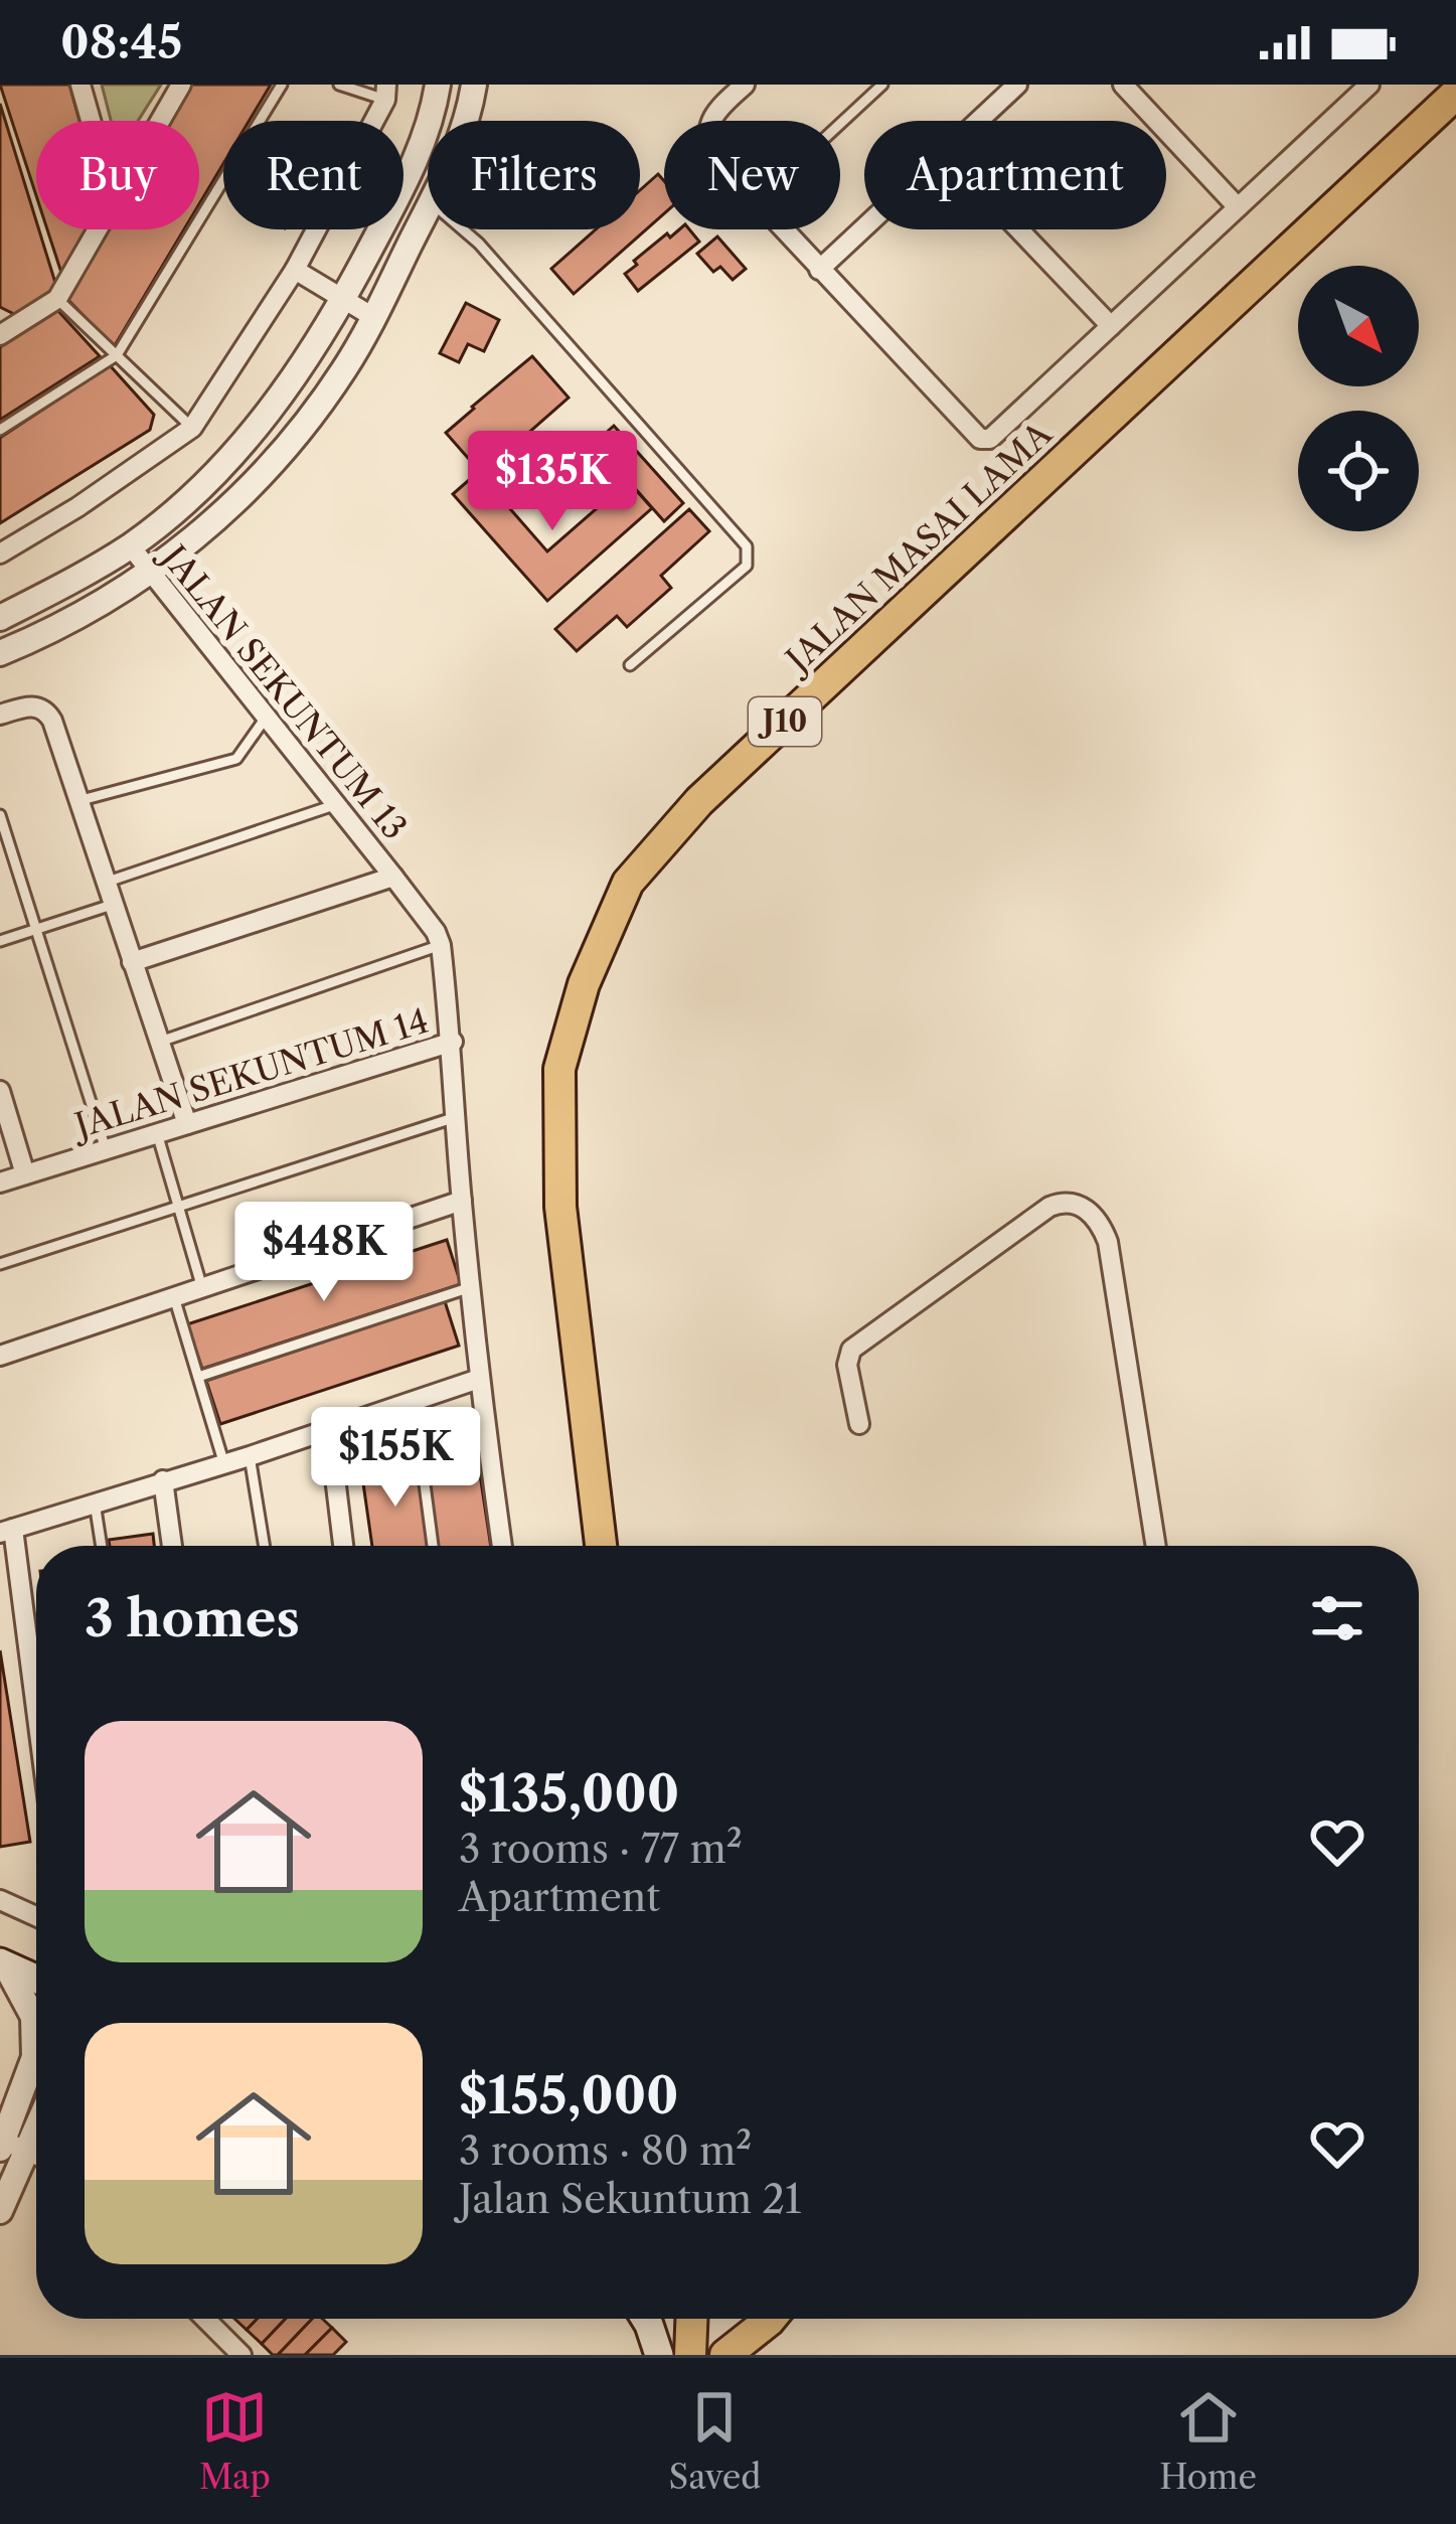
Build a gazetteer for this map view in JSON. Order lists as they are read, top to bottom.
{
  "streets": {
    "main road": ["JALAN MASAI LAMA", "J10"],
    "street": ["JALAN SEKUNTUM 13", "JALAN SEKUNTUM 14"]
  },
  "north": "bottom right",
  "page": {
    "status": "08:45",
    "chip": [
      "Buy",
      "Rent",
      "Filters",
      "New",
      "Apartment"
    ],
    "price": ["$135K", "$448K", "$155K"],
    "heading": "3 homes",
    "list": [
      {
        "name": "$135,000",
        "note": "3 rooms · 77 m² · Apartment"
      },
      {
        "name": "$155,000",
        "note": "3 rooms · 80 m² · Jalan Sekuntum 21"
      }
    ],
    "tabs": ["Map", "Saved", "Home"]
  }
}
